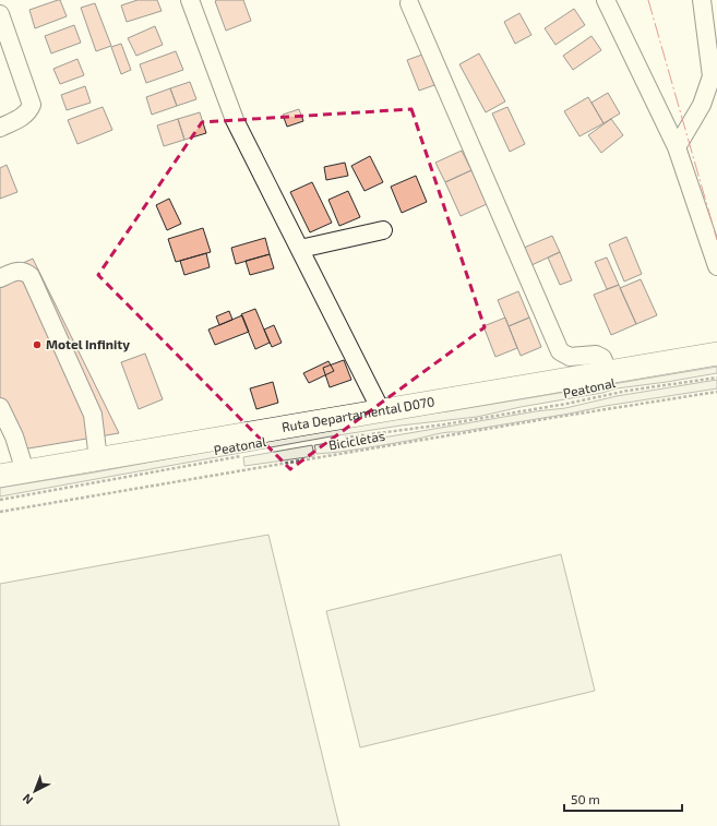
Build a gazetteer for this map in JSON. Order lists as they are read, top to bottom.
{
  "streets": {
    "main road": ["Ruta Departamental D070"],
    "path": ["Peatonal", "Bicicletas"]
  },
  "places": ["Motel Infinity"],
  "scale_bar": "50 m",
  "north": "bottom left"
}
